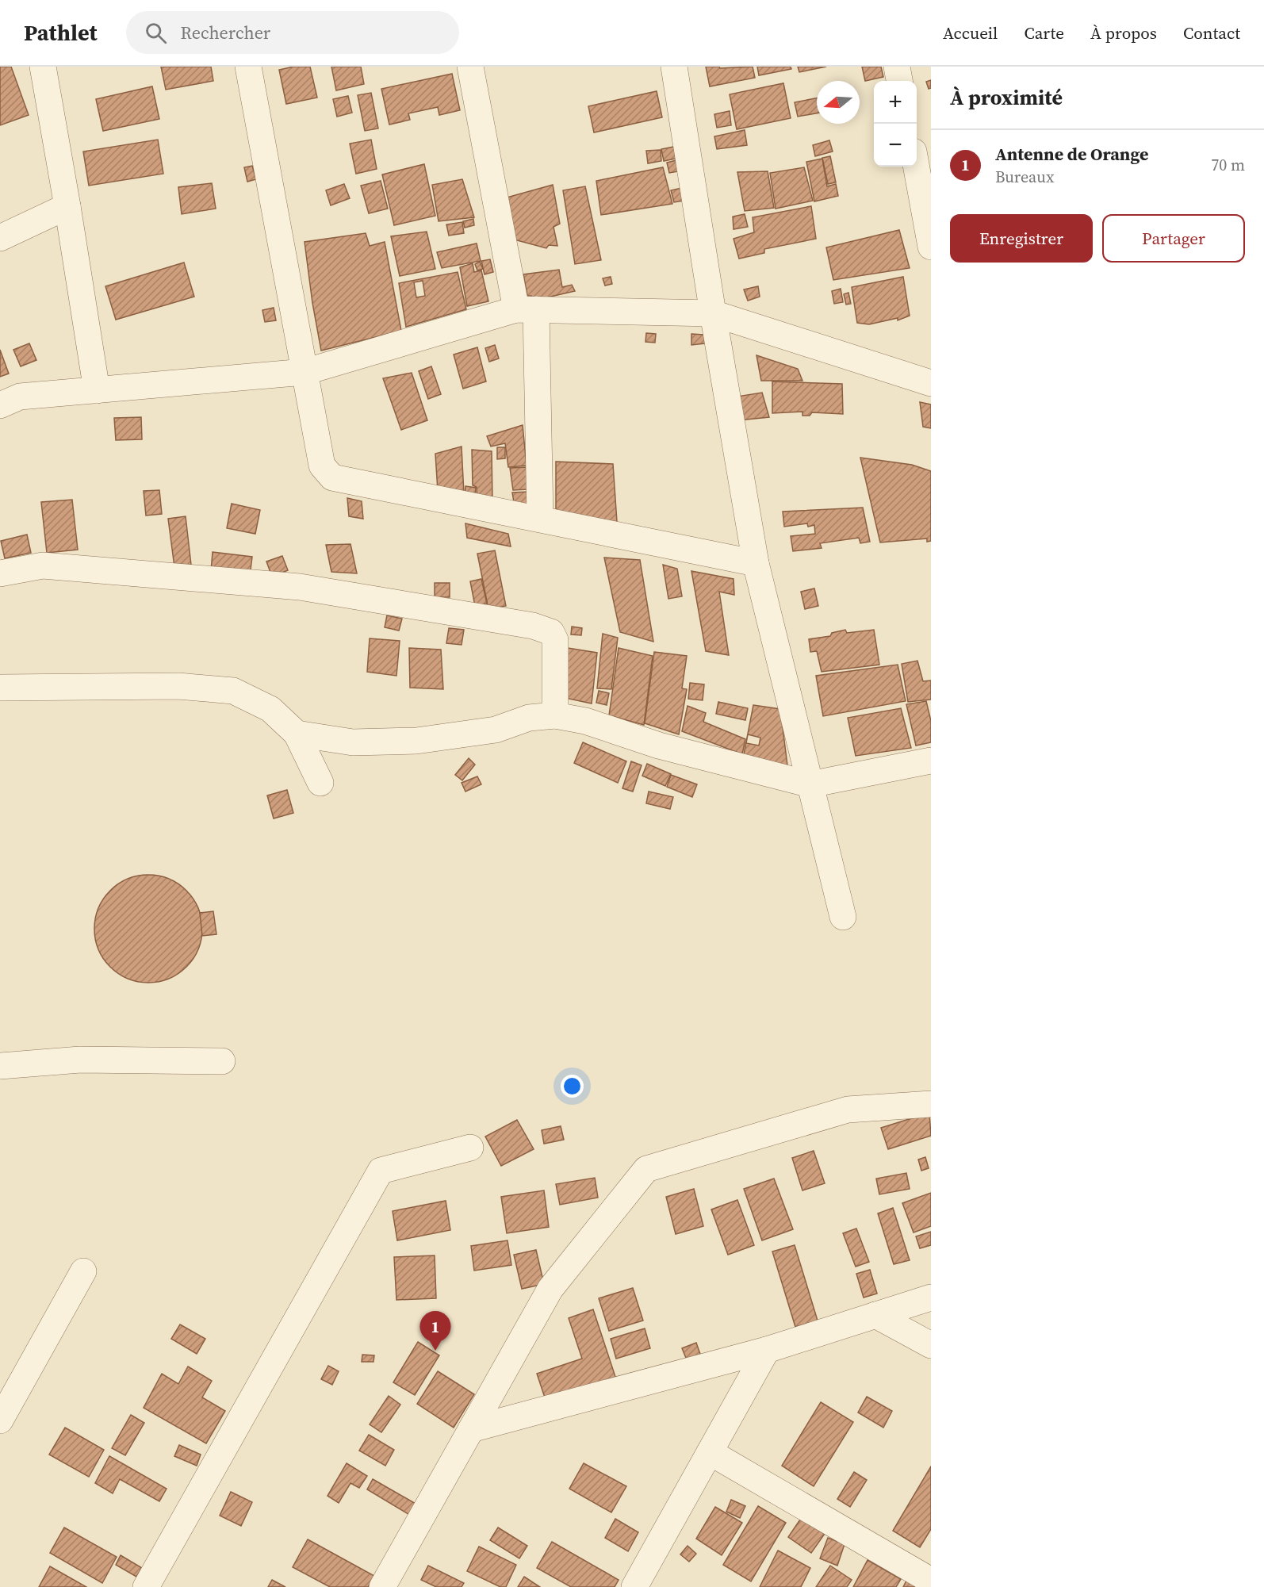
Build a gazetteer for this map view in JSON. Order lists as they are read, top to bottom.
{
  "north": "left",
  "page": {
    "header": "Pathlet",
    "search": "Rechercher",
    "nav": [
      "Accueil",
      "Carte",
      "À propos",
      "Contact"
    ],
    "heading": "À proximité",
    "map_buttons": ["+", "−"],
    "list": [
      {
        "mark": "1",
        "name": "Antenne de Orange",
        "note": "Bureaux",
        "value": "70 m"
      }
    ],
    "buttons": ["Enregistrer", "Partager"],
    "pins": "1"
  }
}
